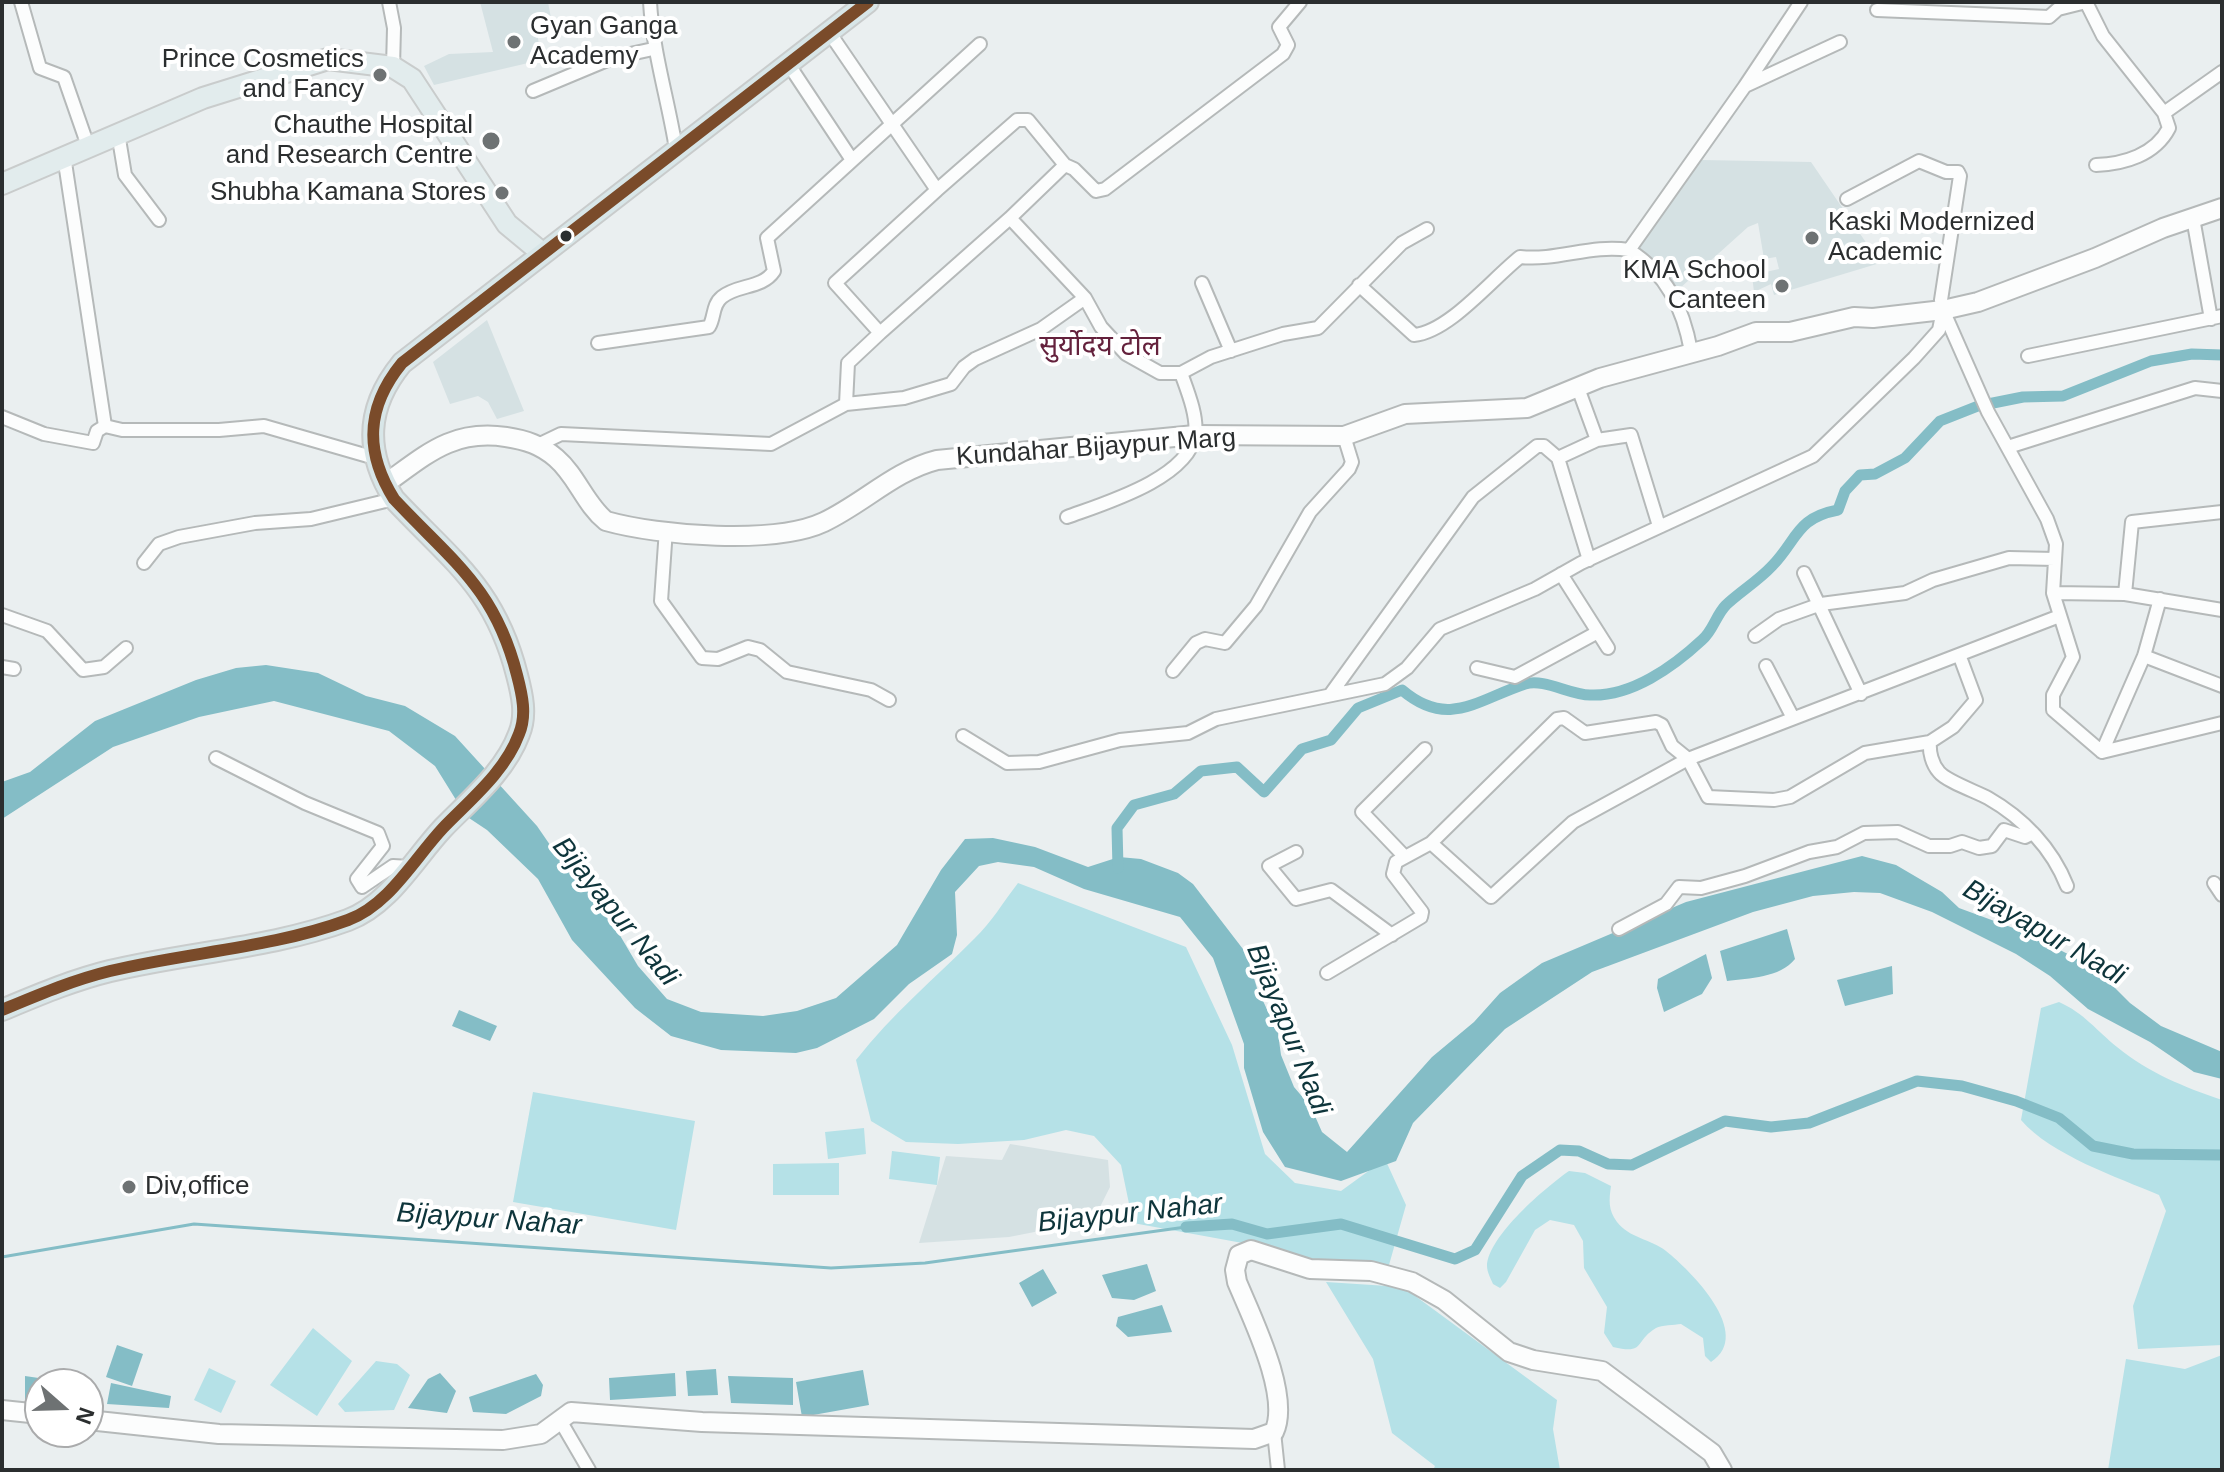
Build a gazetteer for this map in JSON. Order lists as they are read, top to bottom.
{
  "streets": {
    "main road": ["Kundahar Bijaypur Marg"]
  },
  "districts": ["सुर्योदय टोल"],
  "water": ["Bijayapur Nadi", "Bijaypur Nahar"],
  "places": [
    "Gyan Ganga Academy",
    "Prince Cosmetics and Fancy",
    "Chauthe Hospital and Research Centre",
    "Shubha Kamana Stores",
    "Kaski Modernized Academic",
    "KMA School Canteen",
    "Div,office"
  ],
  "north": "right"
}
